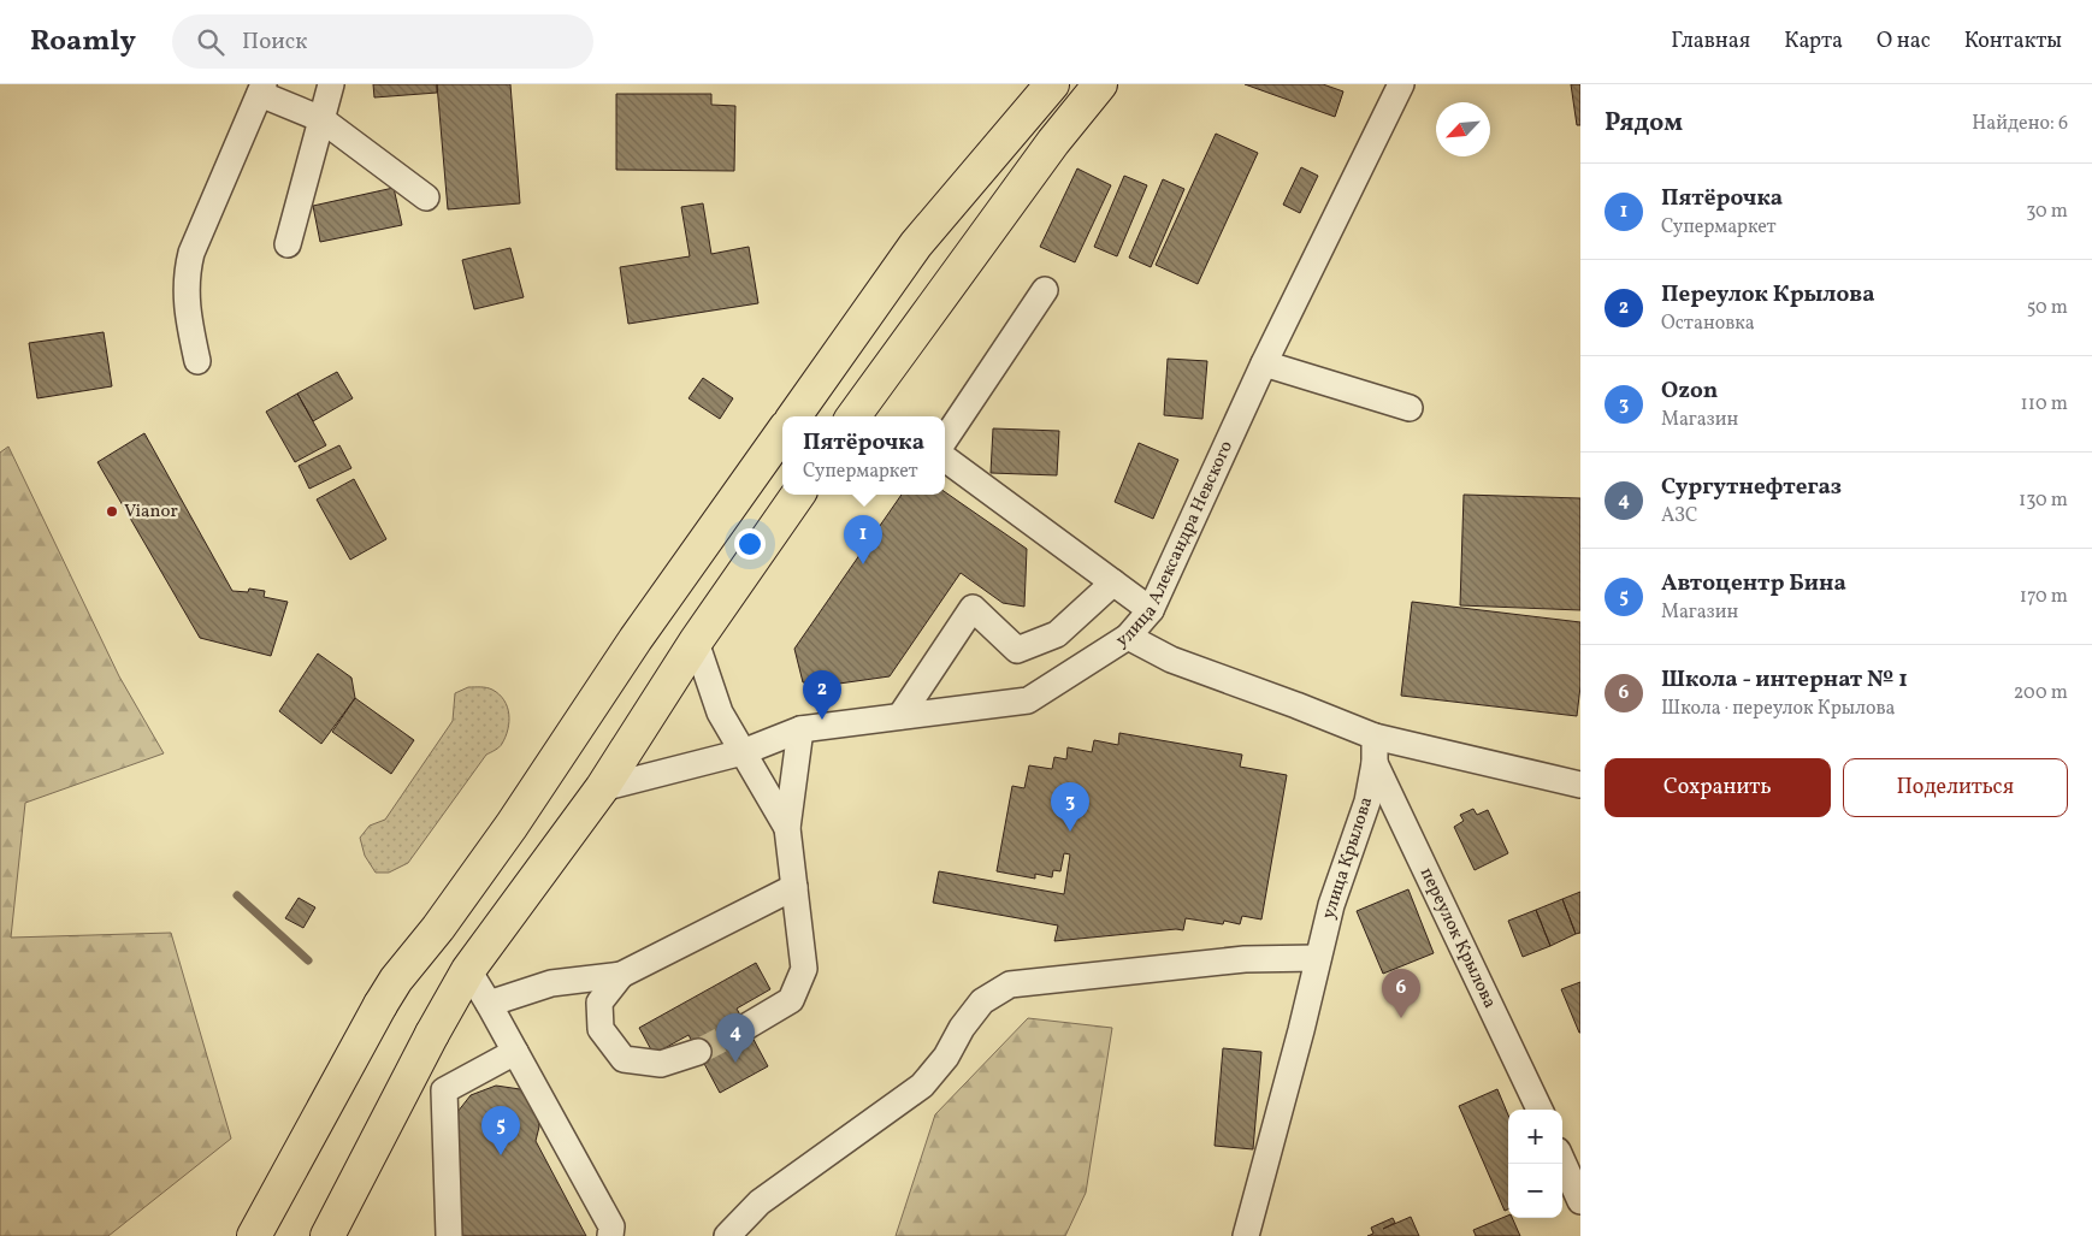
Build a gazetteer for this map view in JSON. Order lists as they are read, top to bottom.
{
  "streets": {
    "street": ["улица Александра Невского", "улица Крылова", "переулок Крылова"]
  },
  "crossings": [
    ["улица Крылова", "переулок Крылова"]
  ],
  "places": ["Vianor"],
  "north": "bottom left",
  "page": {
    "header": "Roamly",
    "search": "Поиск",
    "nav": [
      "Главная",
      "Карта",
      "О нас",
      "Контакты"
    ],
    "heading": ["Рядом", "Найдено: 6"],
    "list": [
      {
        "mark": "1",
        "name": "Пятёрочка",
        "note": "Супермаркет",
        "value": "30 m"
      },
      {
        "mark": "2",
        "name": "Переулок Крылова",
        "note": "Остановка",
        "value": "50 m"
      },
      {
        "mark": "3",
        "name": "Ozon",
        "note": "Магазин",
        "value": "110 m"
      },
      {
        "mark": "4",
        "name": "Сургутнефтегаз",
        "note": "АЗС",
        "value": "130 m"
      },
      {
        "mark": "5",
        "name": "Автоцентр Бина",
        "note": "Магазин",
        "value": "170 m"
      },
      {
        "mark": "6",
        "name": "Школа - интернат № 1",
        "note": "Школа · переулок Крылова",
        "value": "200 m"
      }
    ],
    "popup": ["Пятёрочка", "Супермаркет"],
    "pins": [
      "1",
      "2",
      "3",
      "6",
      "4",
      "5"
    ],
    "buttons": ["Сохранить", "Поделиться"],
    "map_buttons": ["+", "−"]
  }
}
